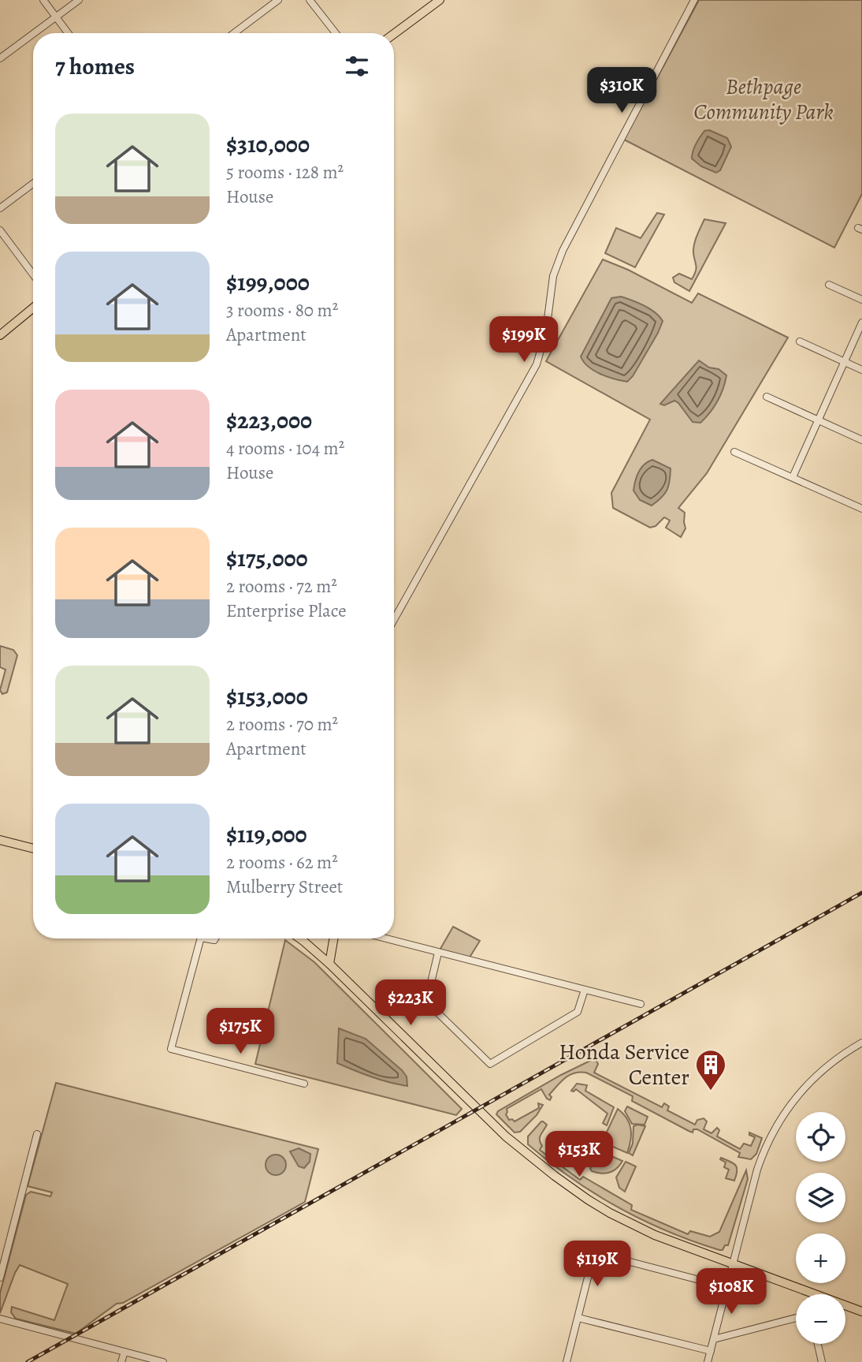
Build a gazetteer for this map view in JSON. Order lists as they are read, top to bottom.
{
  "parks": ["Bethpage Community Park"],
  "places": {
    "building": ["Honda Service Center"]
  },
  "page": {
    "heading": "7 homes",
    "price": [
      "$310K",
      "$199K",
      "$223K",
      "$175K",
      "$153K",
      "$119K",
      "$108K"
    ],
    "list": [
      {
        "name": "$310,000",
        "note": "5 rooms · 128 m² · House"
      },
      {
        "name": "$199,000",
        "note": "3 rooms · 80 m² · Apartment"
      },
      {
        "name": "$223,000",
        "note": "4 rooms · 104 m² · House"
      },
      {
        "name": "$175,000",
        "note": "2 rooms · 72 m² · Enterprise Place"
      },
      {
        "name": "$153,000",
        "note": "2 rooms · 70 m² · Apartment"
      },
      {
        "name": "$119,000",
        "note": "2 rooms · 62 m² · Mulberry Street"
      }
    ],
    "map_buttons": ["+", "−"]
  }
}
